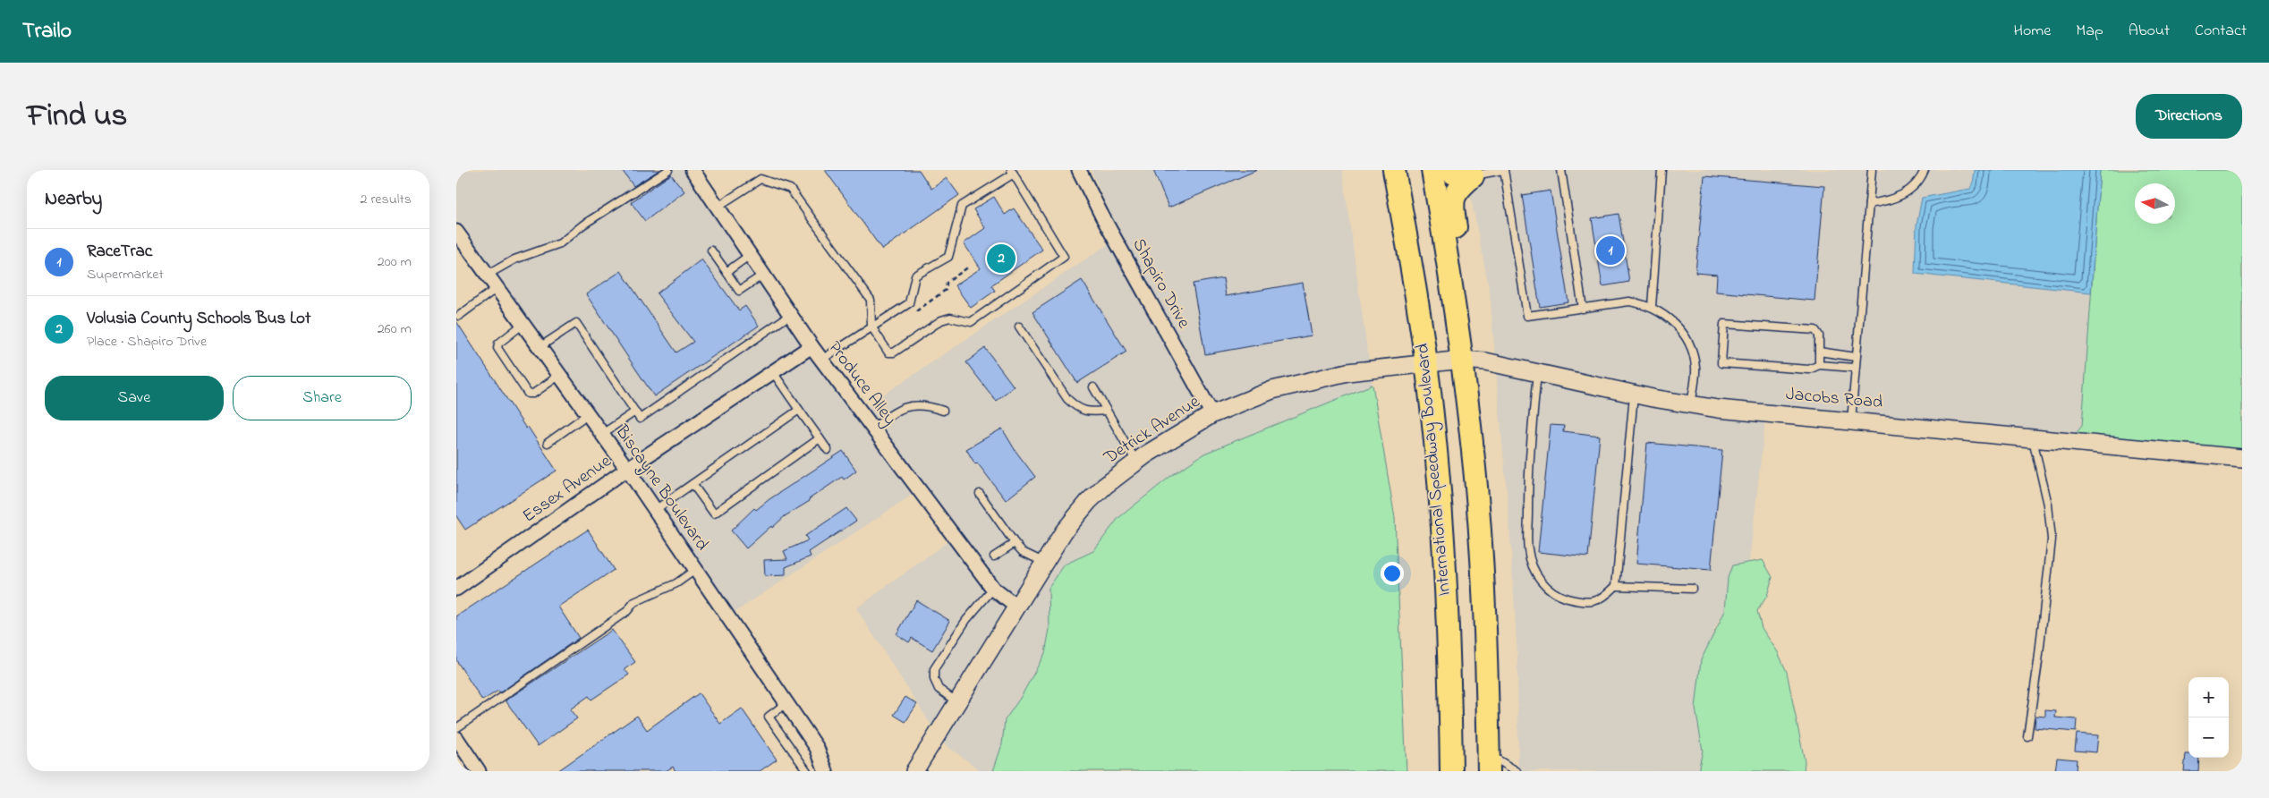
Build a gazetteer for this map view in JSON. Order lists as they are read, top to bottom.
{
  "streets": {
    "main road": ["International Speedway Boulevard"],
    "street": [
      "Shapiro Drive",
      "Produce Alley",
      "Jacobs Road",
      "Detrick Avenue",
      "Biscayne Boulevard",
      "Essex Avenue"
    ]
  },
  "crossings": [
    ["Shapiro Drive", "Detrick Avenue"],
    ["Produce Alley", "Detrick Avenue"],
    ["Produce Alley", "Essex Avenue"],
    ["Jacobs Road", "Detrick Avenue"],
    ["Jacobs Road", "International Speedway Boulevard"],
    ["Detrick Avenue", "International Speedway Boulevard"],
    ["Biscayne Boulevard", "Essex Avenue"]
  ],
  "north": "left",
  "page": {
    "header": "Trailo",
    "nav": [
      "Home",
      "Map",
      "About",
      "Contact"
    ],
    "title": "Find us",
    "buttons": [
      "Directions",
      ["Save", "Share"]
    ],
    "heading": ["Nearby", "2 results"],
    "list": [
      {
        "mark": "1",
        "name": "RaceTrac",
        "note": "Supermarket",
        "value": "200 m"
      },
      {
        "mark": "2",
        "name": "Volusia County Schools Bus Lot",
        "note": "Place · Shapiro Drive",
        "value": "260 m"
      }
    ],
    "pins": ["1", "2"],
    "map_buttons": ["+", "−"]
  }
}
